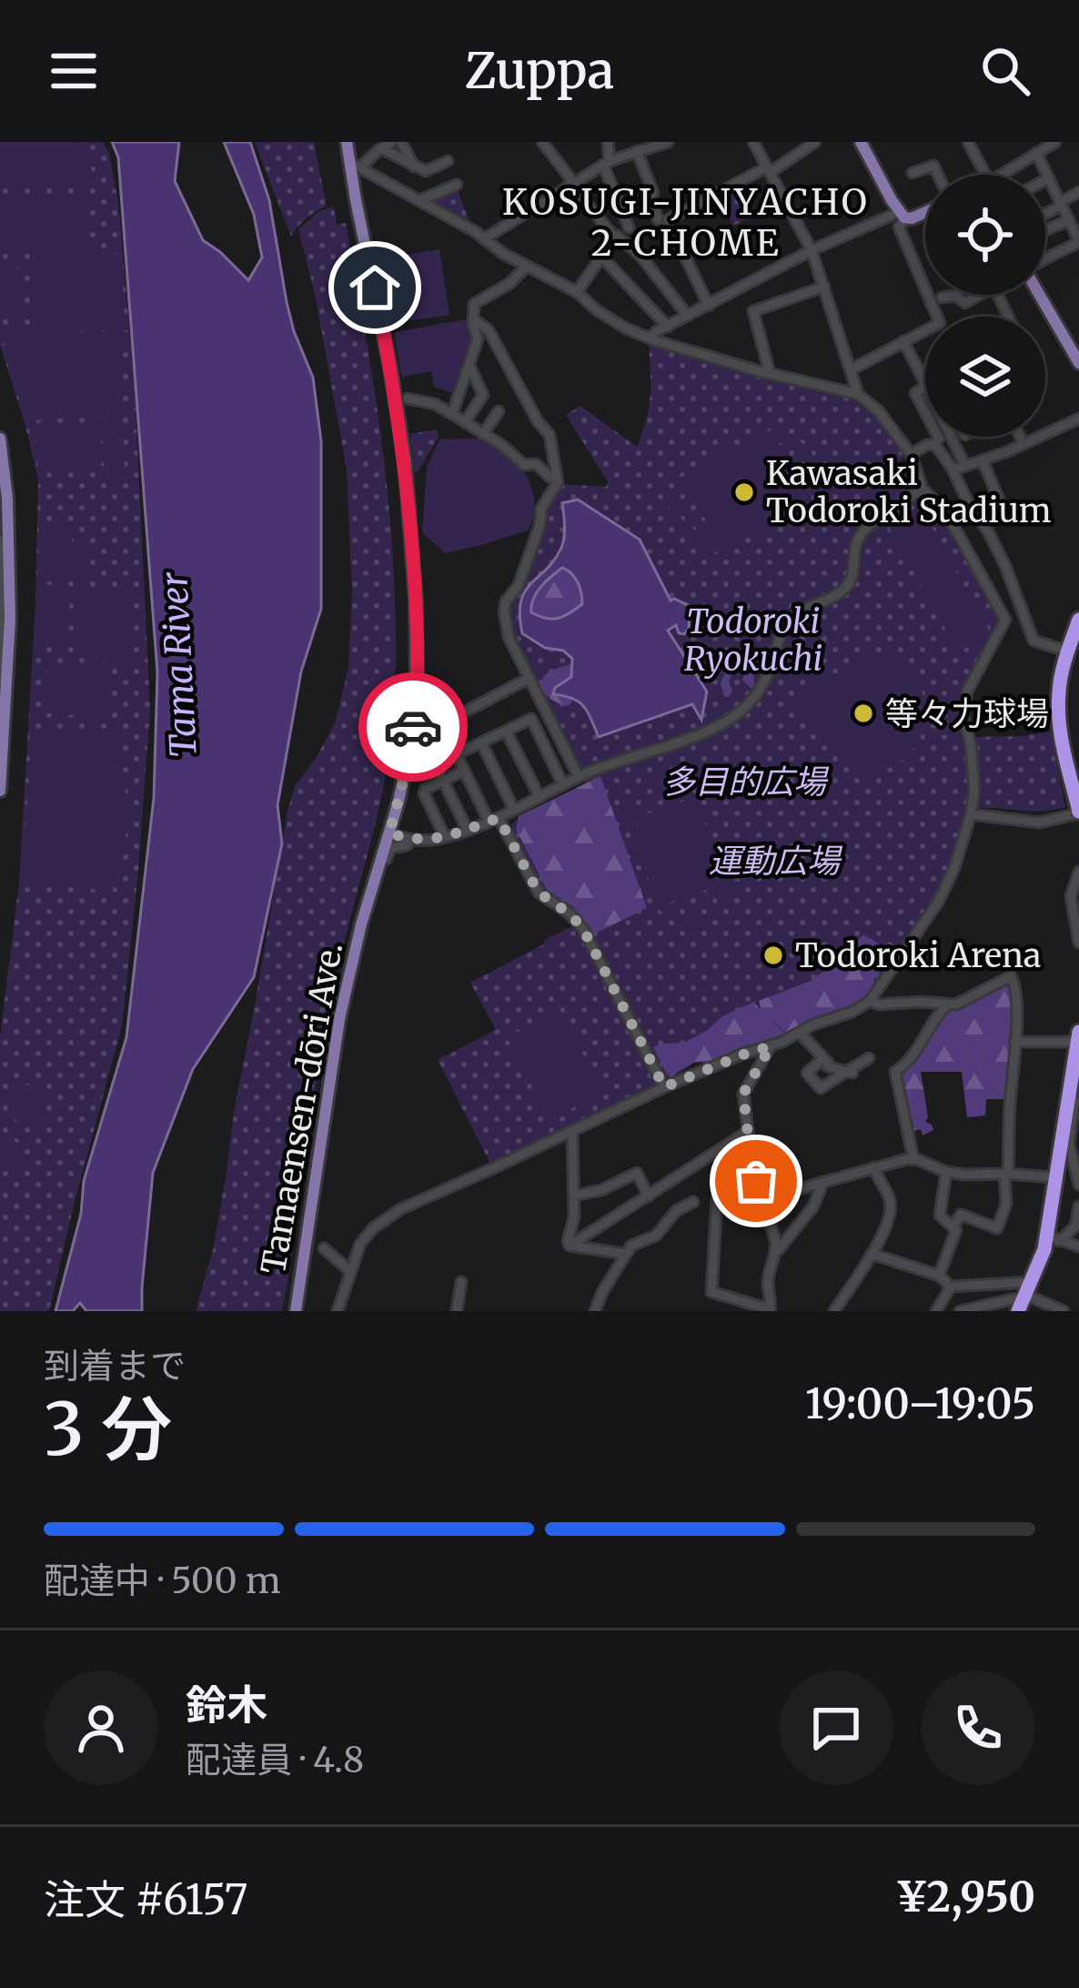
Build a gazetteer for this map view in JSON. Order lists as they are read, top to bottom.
{
  "streets": {
    "main road": ["Tamaensen-dōri Ave."]
  },
  "districts": ["KOSUGI-JINYACHO 2-CHOME"],
  "water": ["Tama River"],
  "parks": ["Todoroki Ryokuchi", "多目的広場", "運動広場"],
  "places": ["Kawasaki Todoroki Stadium", "等々力球場", "Todoroki Arena"],
  "page": {
    "header": "Zuppa",
    "heading": ["3 分", "到着まで", "19:00–19:05"],
    "panel": [
      "鈴木",
      "配達員 · 4.8",
      "注文 #6157",
      "¥2,950"
    ],
    "bar": "配達中 · 500 m"
  }
}
